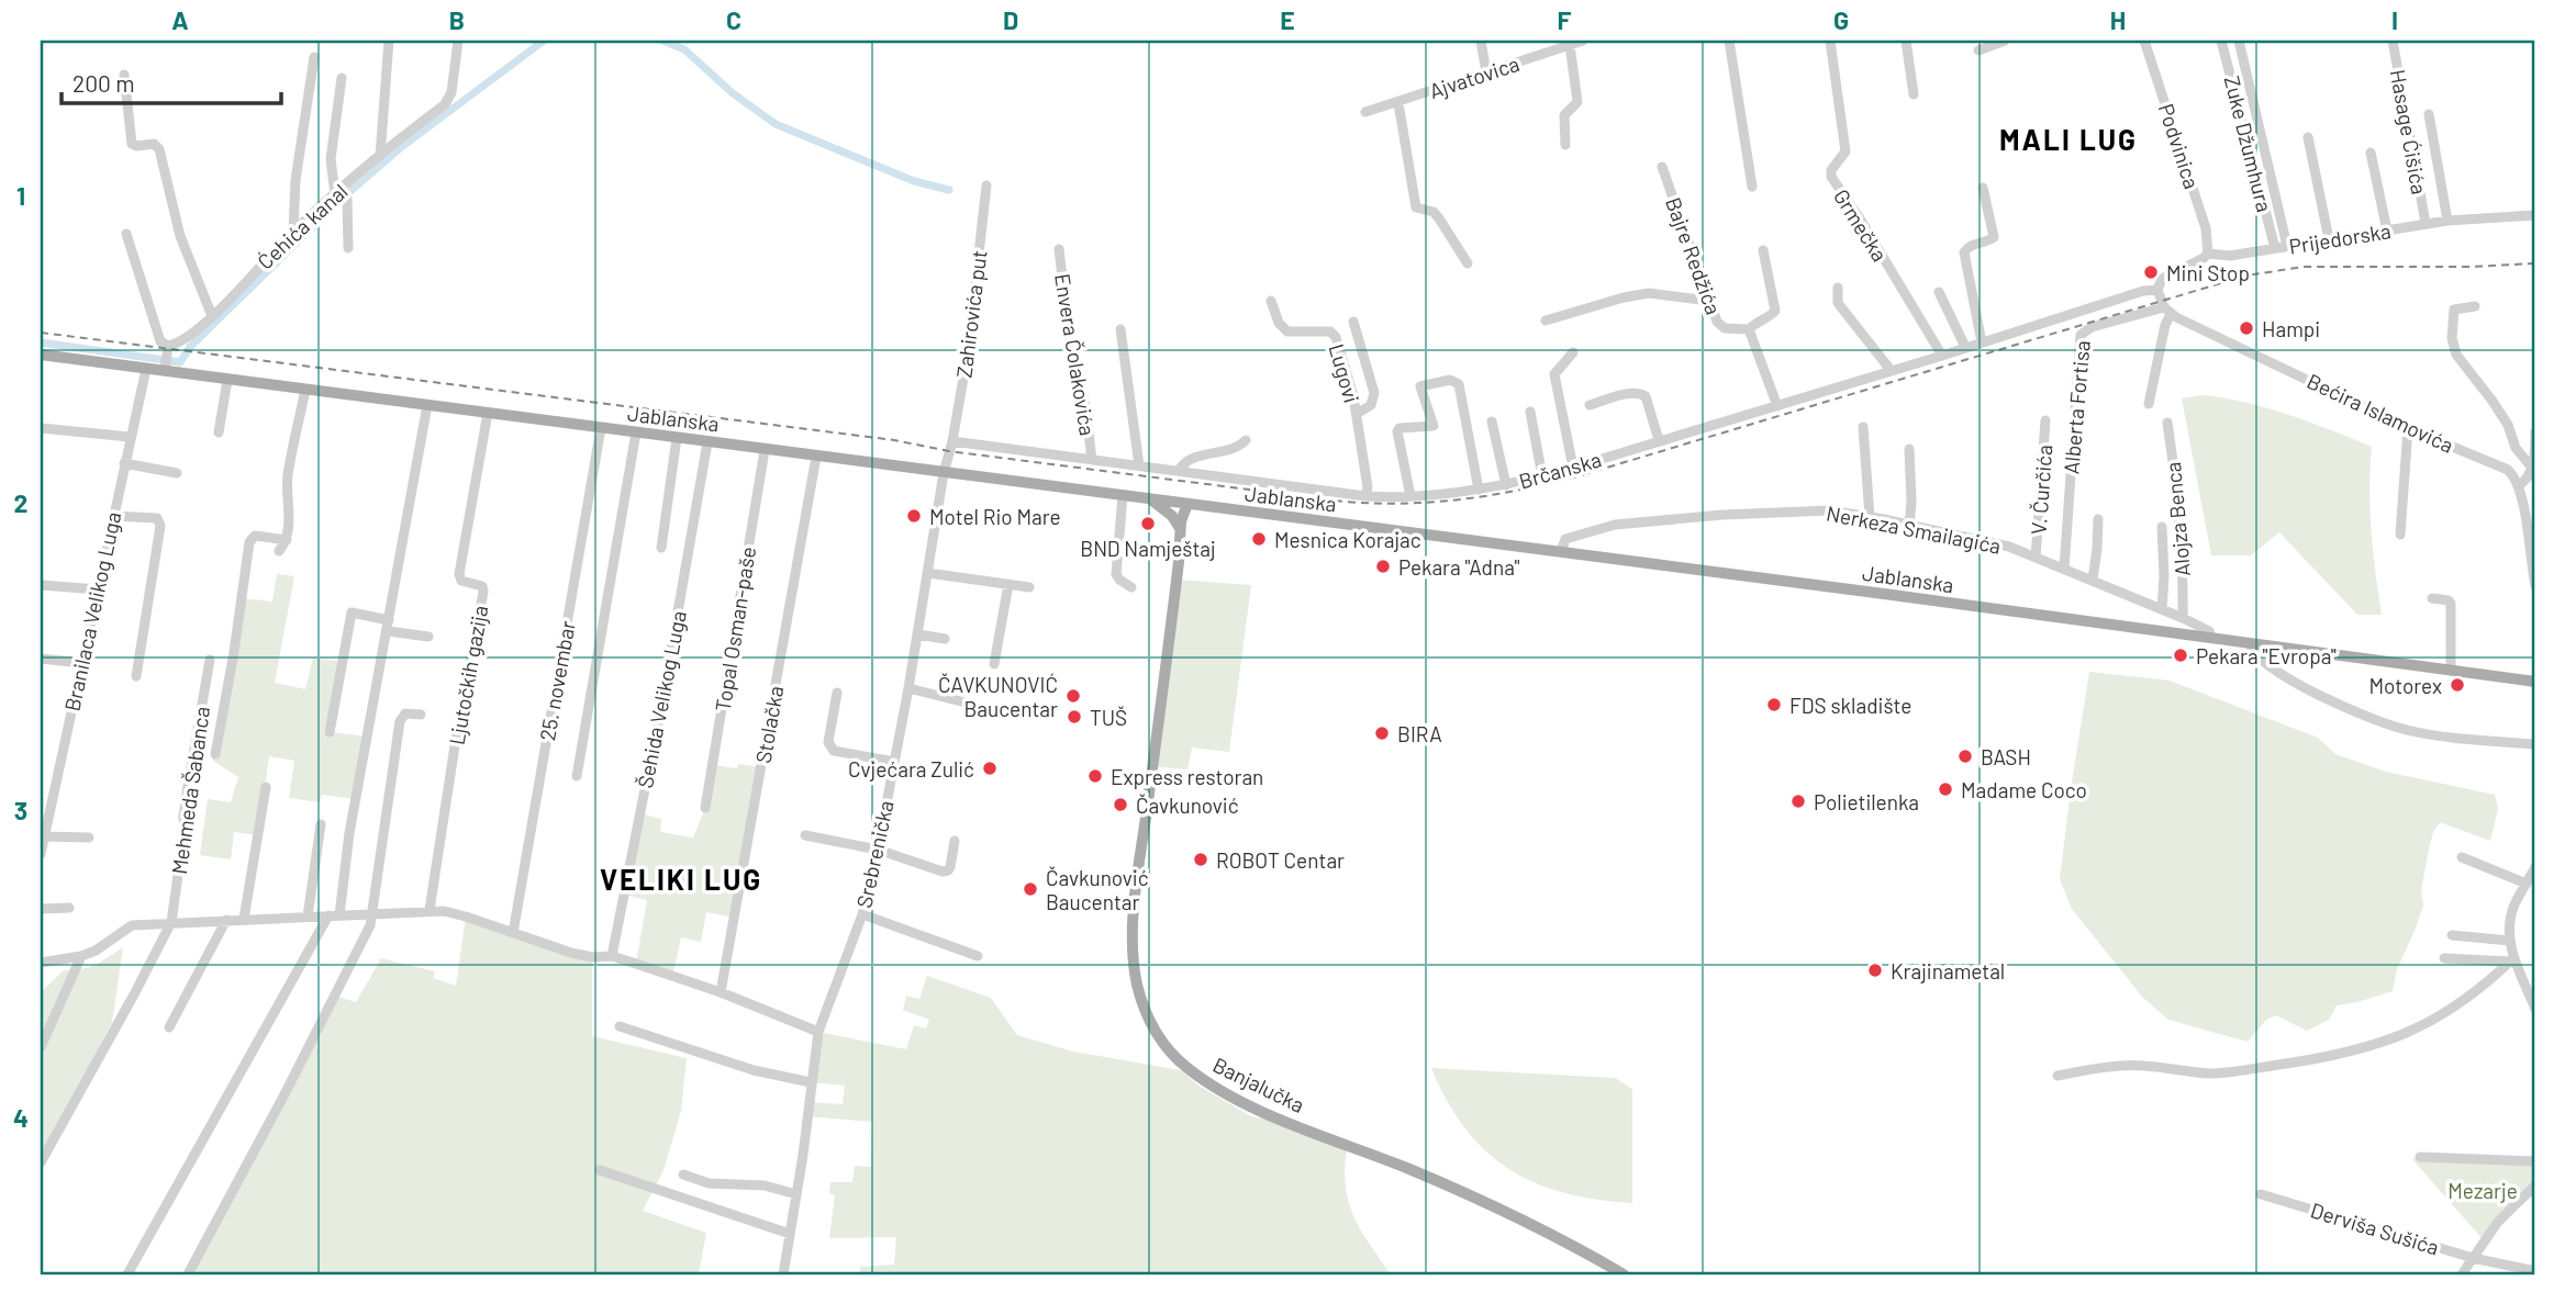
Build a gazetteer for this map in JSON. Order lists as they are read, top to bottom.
{
  "streets": {
    "main road": ["Jablanska", "Banjalučka"],
    "street": [
      "Ajvatovica",
      "Hasage Ćišića",
      "Zuke Džumhura",
      "Podvinica",
      "Grmečka",
      "Ćehića kanal",
      "Prijedorska",
      "Bajre Redžića",
      "Zahirovića put",
      "Envera Čolakovića",
      "Lugovi",
      "Alberta Fortisa",
      "Bećira Islamovića",
      "Brčanska",
      "V. Čurčića",
      "Alojza Benca",
      "Nerkeza Smailagića",
      "Branilaca Velikog Luga",
      "Topal Osman-paše",
      "Ljutočkih gazija",
      "25. novembar",
      "Šehida Velikog Luga",
      "Stolačka",
      "Mehmeda Šabanca",
      "Srebrenička",
      "Derviša Sušića"
    ]
  },
  "crossings": [
    ["Hasage Ćišića", "Prijedorska"],
    ["Zuke Džumhura", "Prijedorska"],
    ["Podvinica", "Prijedorska"],
    ["Grmečka", "Brčanska"],
    ["Prijedorska", "Brčanska"],
    ["Bajre Redžića", "Brčanska"],
    ["Zahirovića put", "Jablanska"],
    ["Zahirovića put", "Brčanska"],
    ["Zahirovića put", "Srebrenička"],
    ["Envera Čolakovića", "Brčanska"],
    ["Lugovi", "Brčanska"],
    ["Alberta Fortisa", "Bećira Islamovića"],
    ["Alberta Fortisa", "Nerkeza Smailagića"],
    ["Jablanska", "Nerkeza Smailagića"],
    ["Jablanska", "Branilaca Velikog Luga"],
    ["Jablanska", "Topal Osman-paše"],
    ["Jablanska", "Ljutočkih gazija"],
    ["Jablanska", "25. novembar"],
    ["Jablanska", "Šehida Velikog Luga"],
    ["Jablanska", "Stolačka"],
    ["Jablanska", "Srebrenička"],
    ["V. Čurčića", "Nerkeza Smailagića"],
    ["Alojza Benca", "Nerkeza Smailagića"]
  ],
  "districts": ["MALI LUG", "VELIKI LUG"],
  "parks": ["Mezarje"],
  "places": [
    "Mini Stop",
    "Hampi",
    "Motel Rio Mare",
    "BND Namještaj",
    "Mesnica Korajac",
    "Pekara \"Adna\"",
    "Pekara \"Evropa\"",
    "Motorex",
    "ČAVKUNOVIĆ Baucentar",
    "FDS skladište",
    "TUŠ",
    "BIRA",
    "BASH",
    "Cvjećara Zulić",
    "Express restoran",
    "Madame Coco",
    "Polietilenka",
    "Čavkunović",
    "ROBOT Centar",
    "Čavkunović Baucentar",
    "Krajinametal"
  ],
  "scale_bar": "200 m",
  "grid": {
    "columns": [
      "A",
      "B",
      "C",
      "D",
      "E",
      "F",
      "G",
      "H",
      "I"
    ],
    "rows": [
      "1",
      "2",
      "3",
      "4"
    ]
  }
}
